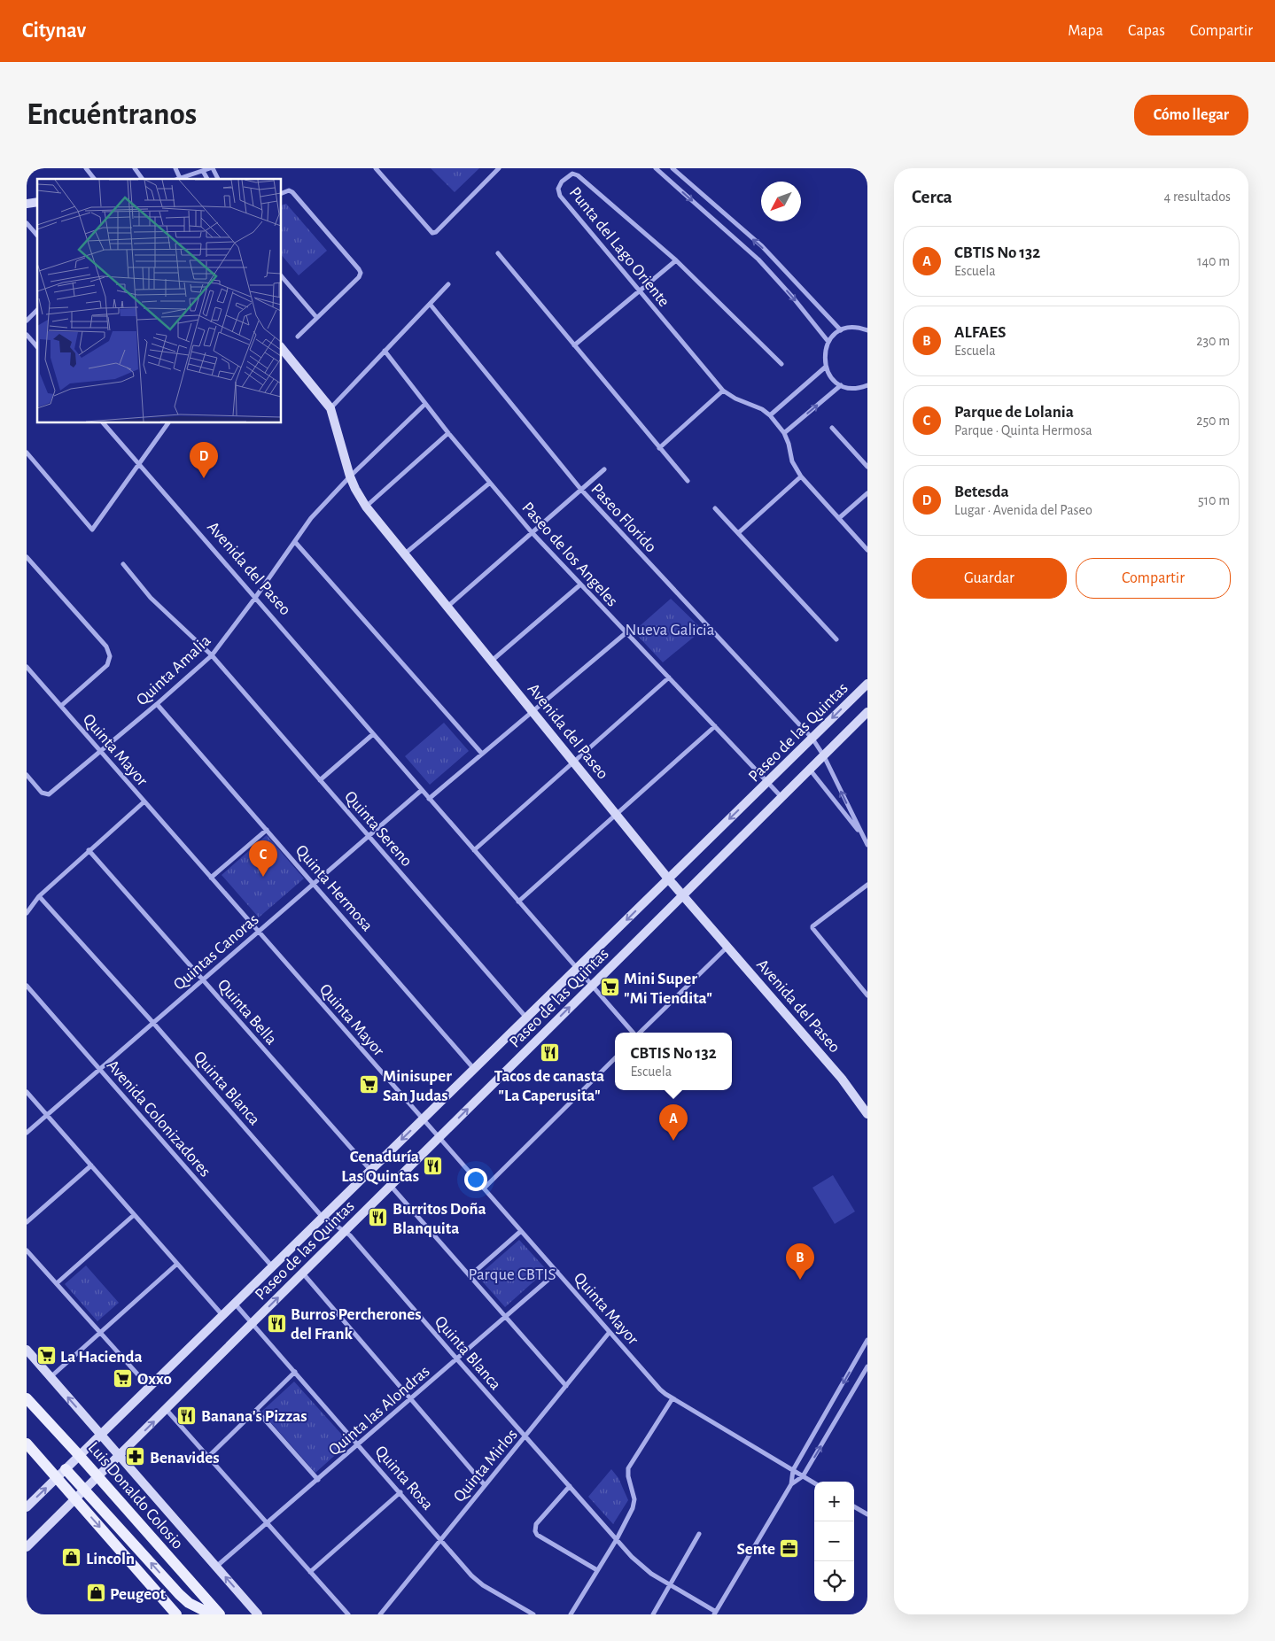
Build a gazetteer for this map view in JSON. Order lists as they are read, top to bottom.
{
  "streets": {
    "main road": ["Avenida del Paseo", "Paseo de las Quintas", "Luis Donaldo Colosio"],
    "street": [
      "Punta del Lago Oriente",
      "Paseo Florido",
      "Paseo de los Angeles",
      "Quinta Amalia",
      "Quinta Mayor",
      "Quinta Sereno",
      "Quinta Hermosa",
      "Quintas Canoras",
      "Quinta Bella",
      "Quinta Blanca",
      "Avenida Colonizadores",
      "Quinta las Alondras",
      "Quinta Mirlos",
      "Quinta Rosa"
    ]
  },
  "crossings": [
    ["Paseo Florido", "Paseo de las Quintas"],
    ["Paseo de los Angeles", "Quinta Amalia"],
    ["Paseo de los Angeles", "Paseo de las Quintas"],
    ["Avenida del Paseo", "Quinta Amalia"],
    ["Avenida del Paseo", "Paseo de las Quintas"],
    ["Avenida del Paseo", "Quintas Canoras"],
    ["Quinta Amalia", "Quinta Mayor"],
    ["Quinta Amalia", "Quinta Sereno"],
    ["Quinta Amalia", "Quinta Hermosa"],
    ["Paseo de las Quintas", "Quinta Mayor"],
    ["Paseo de las Quintas", "Quinta Sereno"],
    ["Paseo de las Quintas", "Quinta Hermosa"],
    ["Paseo de las Quintas", "Quinta Bella"],
    ["Paseo de las Quintas", "Quinta Blanca"],
    ["Paseo de las Quintas", "Avenida Colonizadores"],
    ["Paseo de las Quintas", "Quinta Rosa"],
    ["Paseo de las Quintas", "Luis Donaldo Colosio"],
    ["Quinta Mayor", "Quintas Canoras"],
    ["Quinta Mayor", "Quinta las Alondras"],
    ["Quinta Mayor", "Quinta Mirlos"],
    ["Quinta Sereno", "Quintas Canoras"],
    ["Quinta Hermosa", "Quintas Canoras"],
    ["Quintas Canoras", "Quinta Bella"],
    ["Quintas Canoras", "Quinta Blanca"],
    ["Quintas Canoras", "Avenida Colonizadores"],
    ["Quinta Blanca", "Quinta las Alondras"],
    ["Quinta Blanca", "Quinta Mirlos"],
    ["Quinta las Alondras", "Quinta Rosa"],
    ["Quinta Mirlos", "Quinta Rosa"]
  ],
  "parks": ["Nueva Galicia", "Parque CBTIS"],
  "places": {
    "supermarket": [
      "Mini Super \"Mi Tiendita\"",
      "Minisuper San Judas",
      "La Hacienda",
      "Oxxo"
    ],
    "restaurant": [
      "Tacos de canasta \"La Caperusita\"",
      "Cenaduría Las Quintas",
      "Burritos Doña Blanquita",
      "Burros Percherones del Frank",
      "Banana's Pizzas"
    ],
    "pharmacy": ["Benavides"],
    "office": ["Sente"],
    "shop": ["Lincoln", "Peugeot"]
  },
  "north": "bottom left",
  "page": {
    "header": "Citynav",
    "nav": ["Mapa", "Capas", "Compartir"],
    "buttons": [
      "Cómo llegar",
      ["Guardar", "Compartir"]
    ],
    "title": "Encuéntranos",
    "heading": ["Cerca", "4 resultados"],
    "list": [
      {
        "mark": "A",
        "name": "CBTIS No 132",
        "note": "Escuela",
        "value": "140 m"
      },
      {
        "mark": "B",
        "name": "ALFAES",
        "note": "Escuela",
        "value": "230 m"
      },
      {
        "mark": "C",
        "name": "Parque de Lolania",
        "note": "Parque · Quinta Hermosa",
        "value": "250 m"
      },
      {
        "mark": "D",
        "name": "Betesda",
        "note": "Lugar · Avenida del Paseo",
        "value": "510 m"
      }
    ],
    "pins": [
      "D",
      "C",
      "A",
      "B"
    ],
    "popup": ["CBTIS No 132", "Escuela"],
    "map_buttons": ["+", "−"]
  }
}
